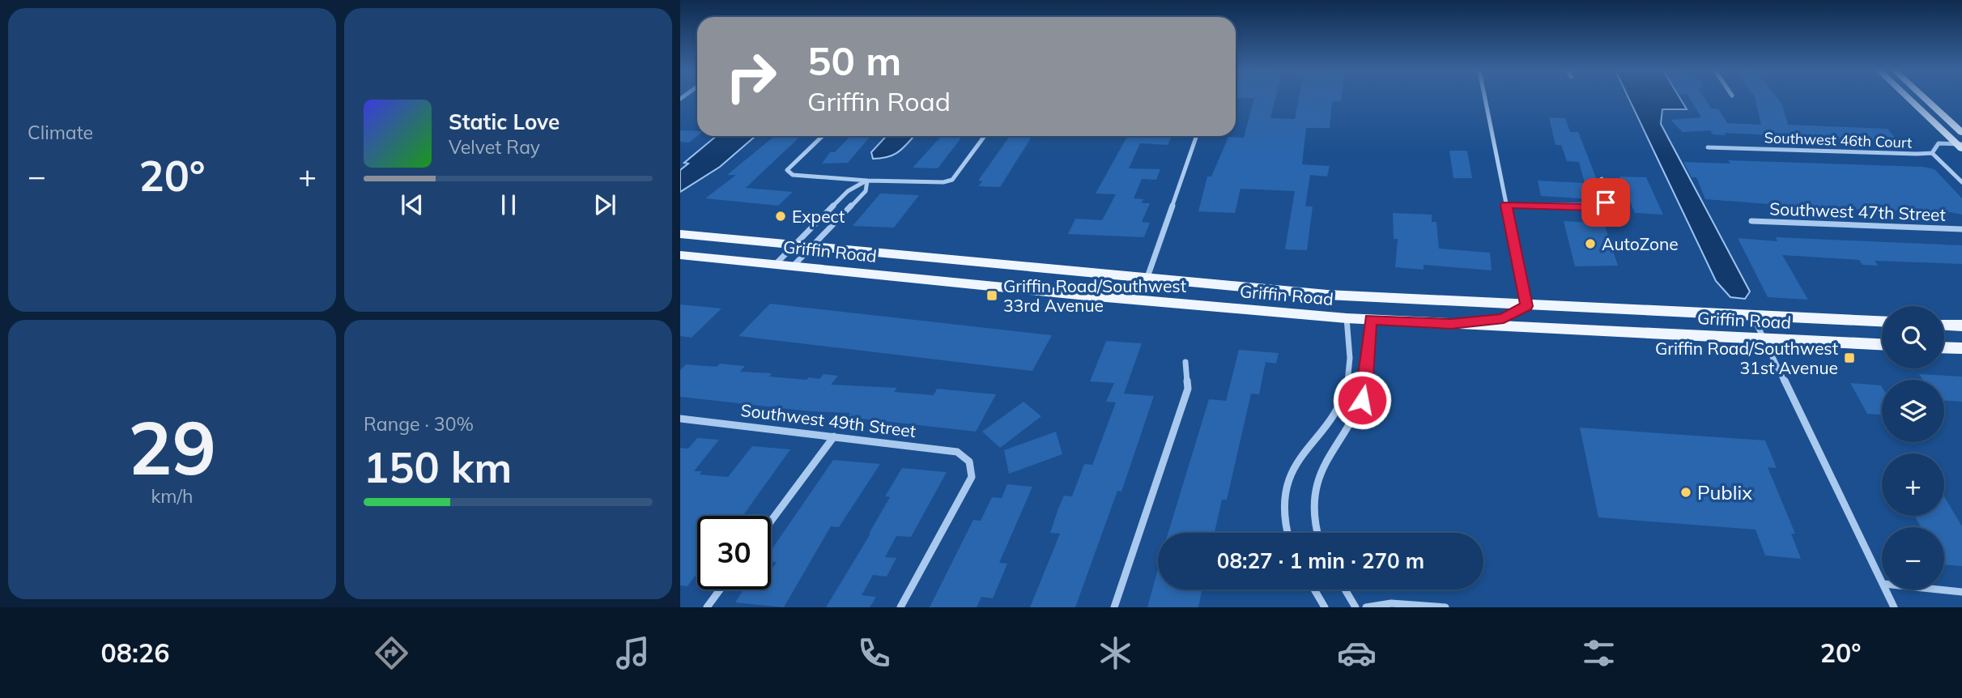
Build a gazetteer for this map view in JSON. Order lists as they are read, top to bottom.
{
  "streets": {
    "main road": ["Griffin Road"],
    "street": ["Southwest 46th Court", "Southwest 47th Street", "Southwest 49th Street"]
  },
  "places": {
    "other": ["Expect", "AutoZone", "Publix"],
    "transit": ["Griffin Road/Southwest 33rd Avenue", "Griffin Road/Southwest 31st Avenue"]
  },
  "page": {
    "tile": [
      "Climate",
      ["29", "km/h"],
      ["Range · 30%", "150 km"]
    ],
    "turn": ["50 m", "Griffin Road"],
    "song": ["Static Love", "Velvet Ray"],
    "heat": ["−", "20°", "+"],
    "map_buttons": ["+", "−"],
    "limit": "30",
    "trip": "08:27 · 1 min · 270 m",
    "tabs": ["08:26", "20°"]
  }
}
